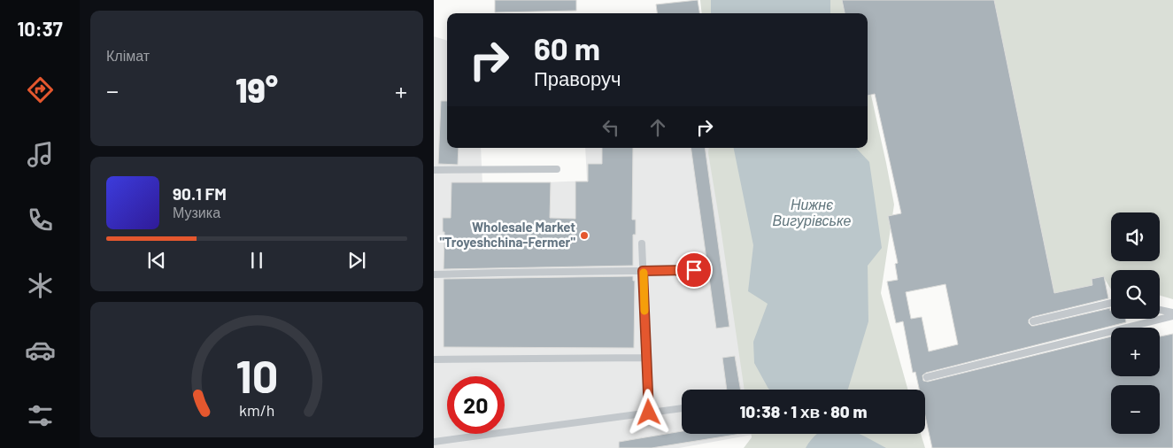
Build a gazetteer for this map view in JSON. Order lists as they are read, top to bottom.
{
  "water": ["Нижнє Вигурівське"],
  "places": ["Wholesale Market \"Troyeshchina-Fermer\""],
  "page": {
    "tabs": "10:37",
    "tile": "Клімат",
    "turn": ["60 m", "Праворуч"],
    "heat": ["−", "19°", "+"],
    "song": ["90.1 FM", "Музика"],
    "map_buttons": ["+", "−"],
    "limit": "20",
    "trip": "10:38 · 1 хв · 80 m",
    "gauge": ["10", "km/h"]
  }
}
